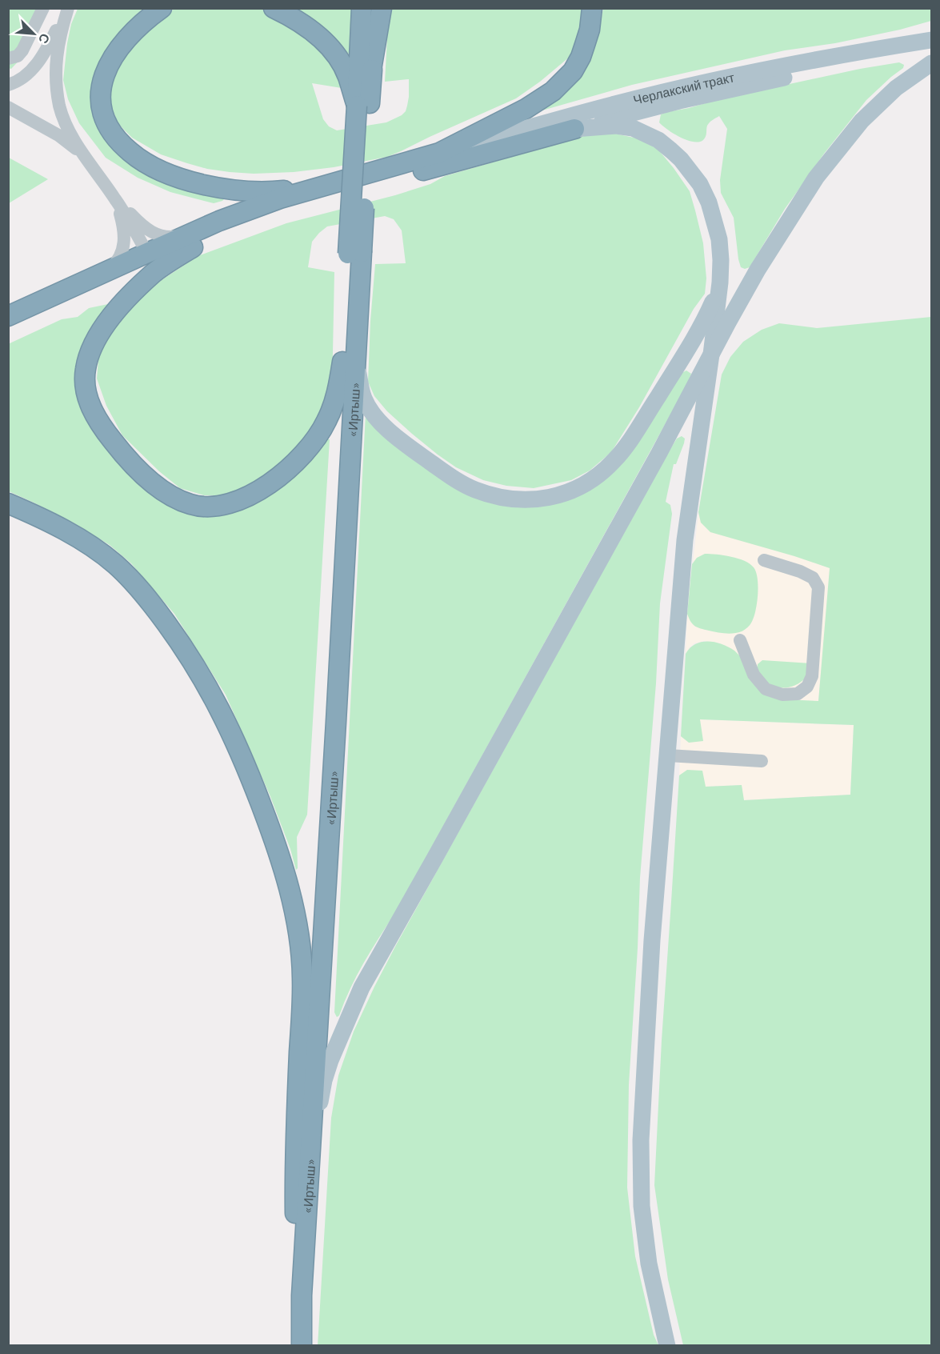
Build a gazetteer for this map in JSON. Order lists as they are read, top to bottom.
{
  "streets": {
    "highway": ["«Иртыш»"],
    "main road": ["Черлакский тракт"]
  },
  "north": "bottom right"
}
